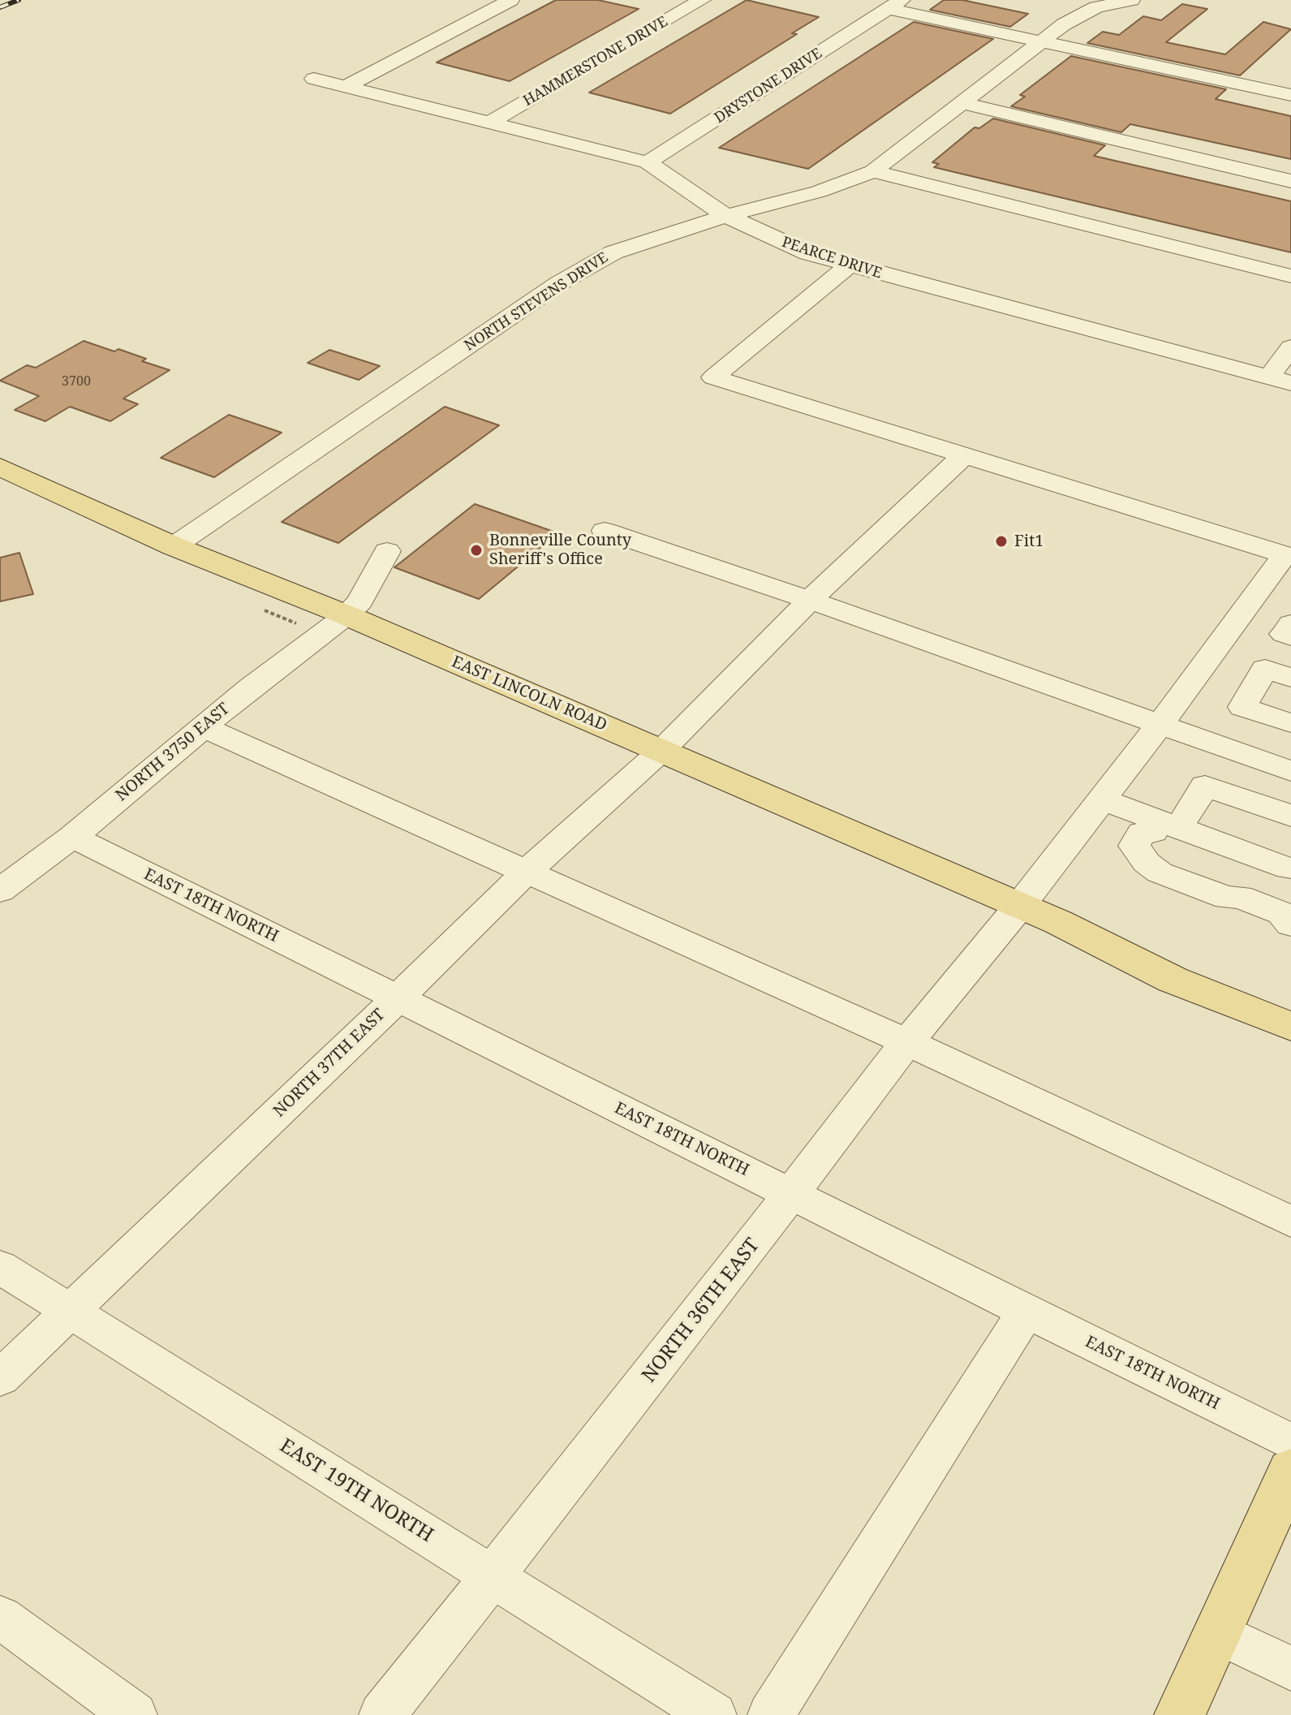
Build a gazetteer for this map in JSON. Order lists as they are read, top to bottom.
{
  "streets": {
    "main road": ["EAST LINCOLN ROAD"],
    "street": [
      "HAMMERSTONE DRIVE",
      "DRYSTONE DRIVE",
      "PEARCE DRIVE",
      "NORTH STEVENS DRIVE",
      "NORTH 3750 EAST",
      "EAST 18TH NORTH",
      "NORTH 37TH EAST",
      "NORTH 36TH EAST",
      "EAST 19TH NORTH"
    ]
  },
  "crossings": [
    ["HAMMERSTONE DRIVE", "PEARCE DRIVE"],
    ["DRYSTONE DRIVE", "PEARCE DRIVE"],
    ["PEARCE DRIVE", "NORTH STEVENS DRIVE"],
    ["NORTH STEVENS DRIVE", "EAST LINCOLN ROAD"],
    ["EAST LINCOLN ROAD", "NORTH 3750 EAST"],
    ["EAST LINCOLN ROAD", "NORTH 37TH EAST"],
    ["EAST LINCOLN ROAD", "NORTH 36TH EAST"],
    ["NORTH 3750 EAST", "EAST 18TH NORTH"],
    ["EAST 18TH NORTH", "NORTH 37TH EAST"],
    ["EAST 18TH NORTH", "NORTH 36TH EAST"],
    ["NORTH 37TH EAST", "EAST 19TH NORTH"],
    ["NORTH 36TH EAST", "EAST 19TH NORTH"]
  ],
  "places": ["Fit1", "Bonneville County Sheriff's Office"],
  "house_numbers": ["3700"]
}
